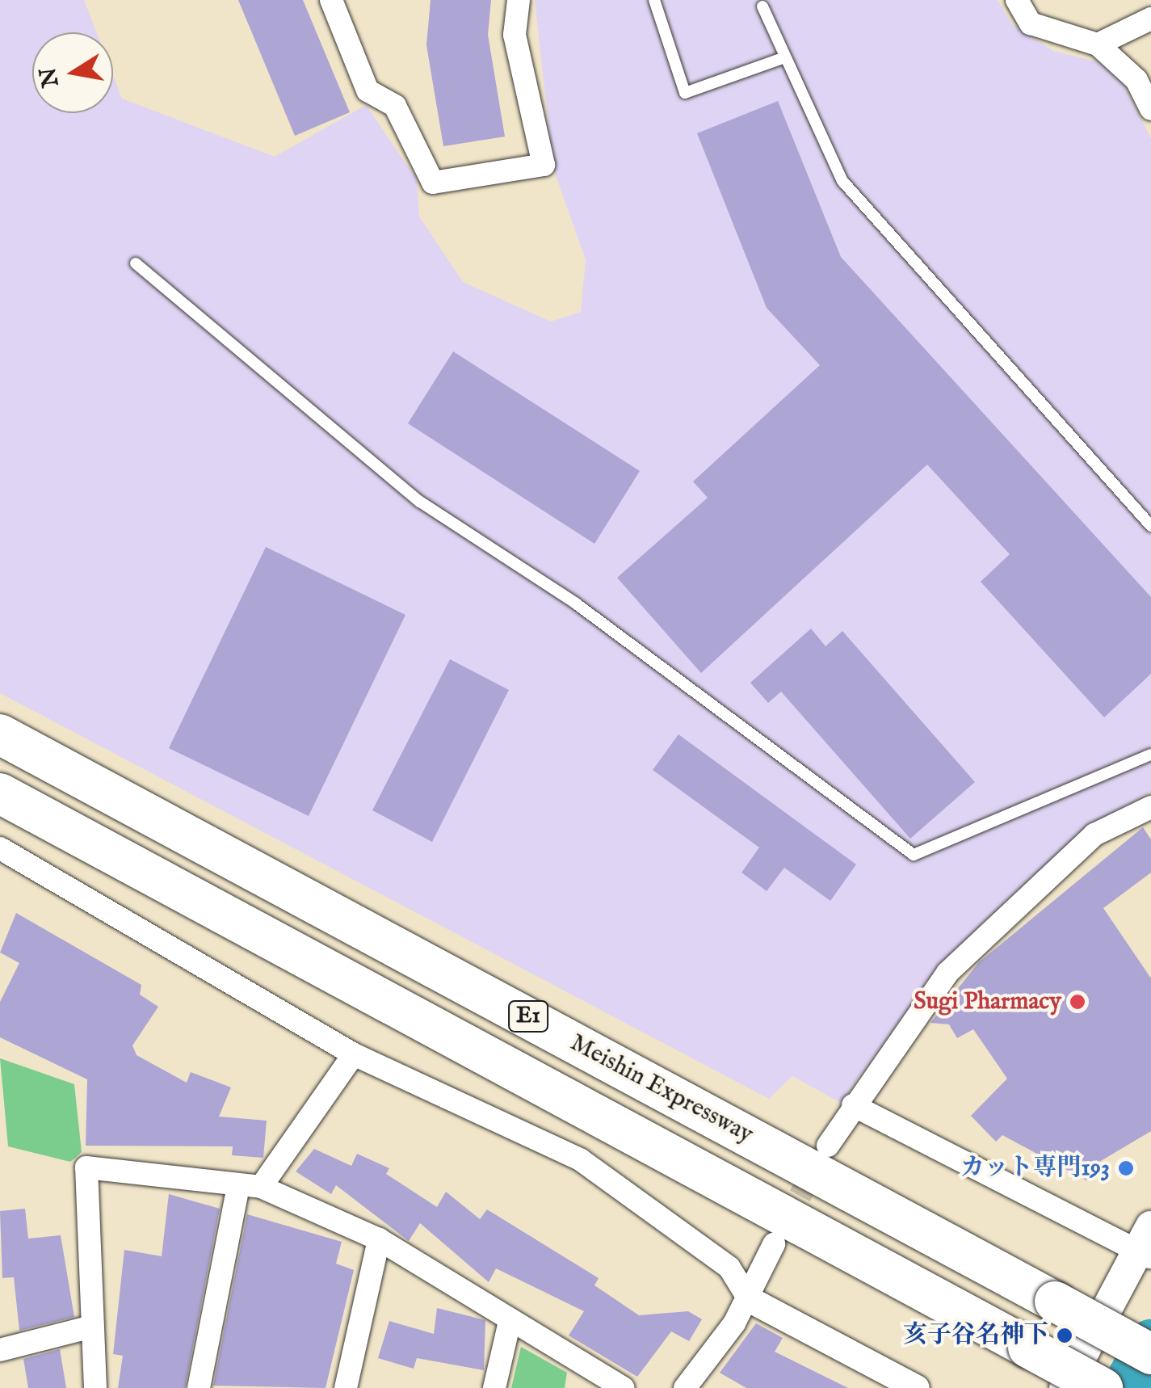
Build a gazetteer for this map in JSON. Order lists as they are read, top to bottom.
{
  "streets": {
    "highway": ["E1", "Meishin Expressway"]
  },
  "places": ["Sugi Pharmacy", "カット専門193", "亥子谷名神下"],
  "north": "left"
}
